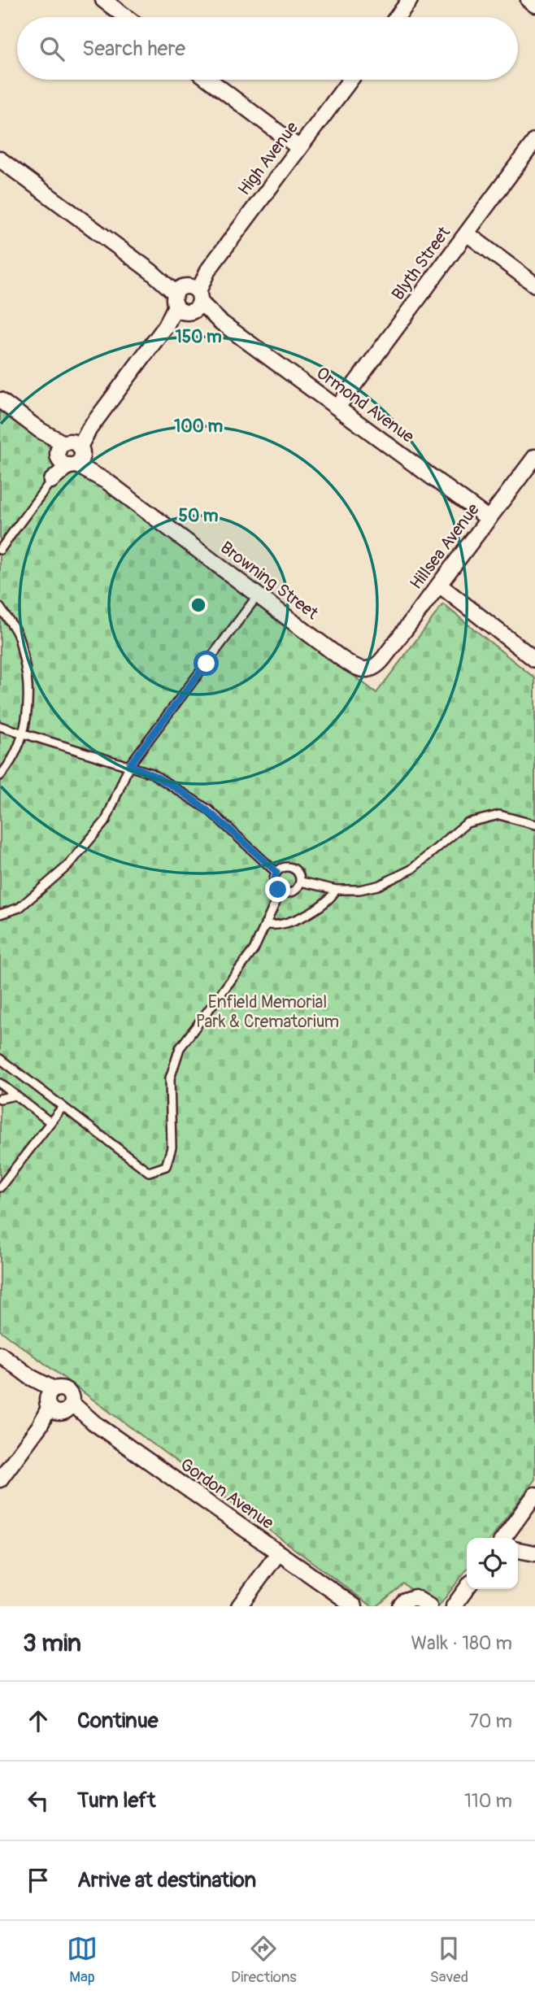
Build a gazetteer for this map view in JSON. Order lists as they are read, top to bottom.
{
  "streets": {
    "street": [
      "High Avenue",
      "Blyth Street",
      "Ormond Avenue",
      "Hillsea Avenue",
      "Browning Street",
      "Gordon Avenue"
    ]
  },
  "crossings": [
    ["High Avenue", "Ormond Avenue"],
    ["High Avenue", "Browning Street"],
    ["Blyth Street", "Ormond Avenue"],
    ["Ormond Avenue", "Hillsea Avenue"],
    ["Hillsea Avenue", "Browning Street"]
  ],
  "parks": ["Enfield Memorial Park & Crematorium"],
  "page": {
    "search": "Search here",
    "heading": ["3 min", "Walk · 180 m"],
    "list": [
      ["Continue", "70 m"],
      ["Turn left", "110 m"],
      "Arrive at destination"
    ],
    "nav": ["Map", "Directions", "Saved"]
  },
  "rings": ["150 m", "100 m", "50 m"]
}
